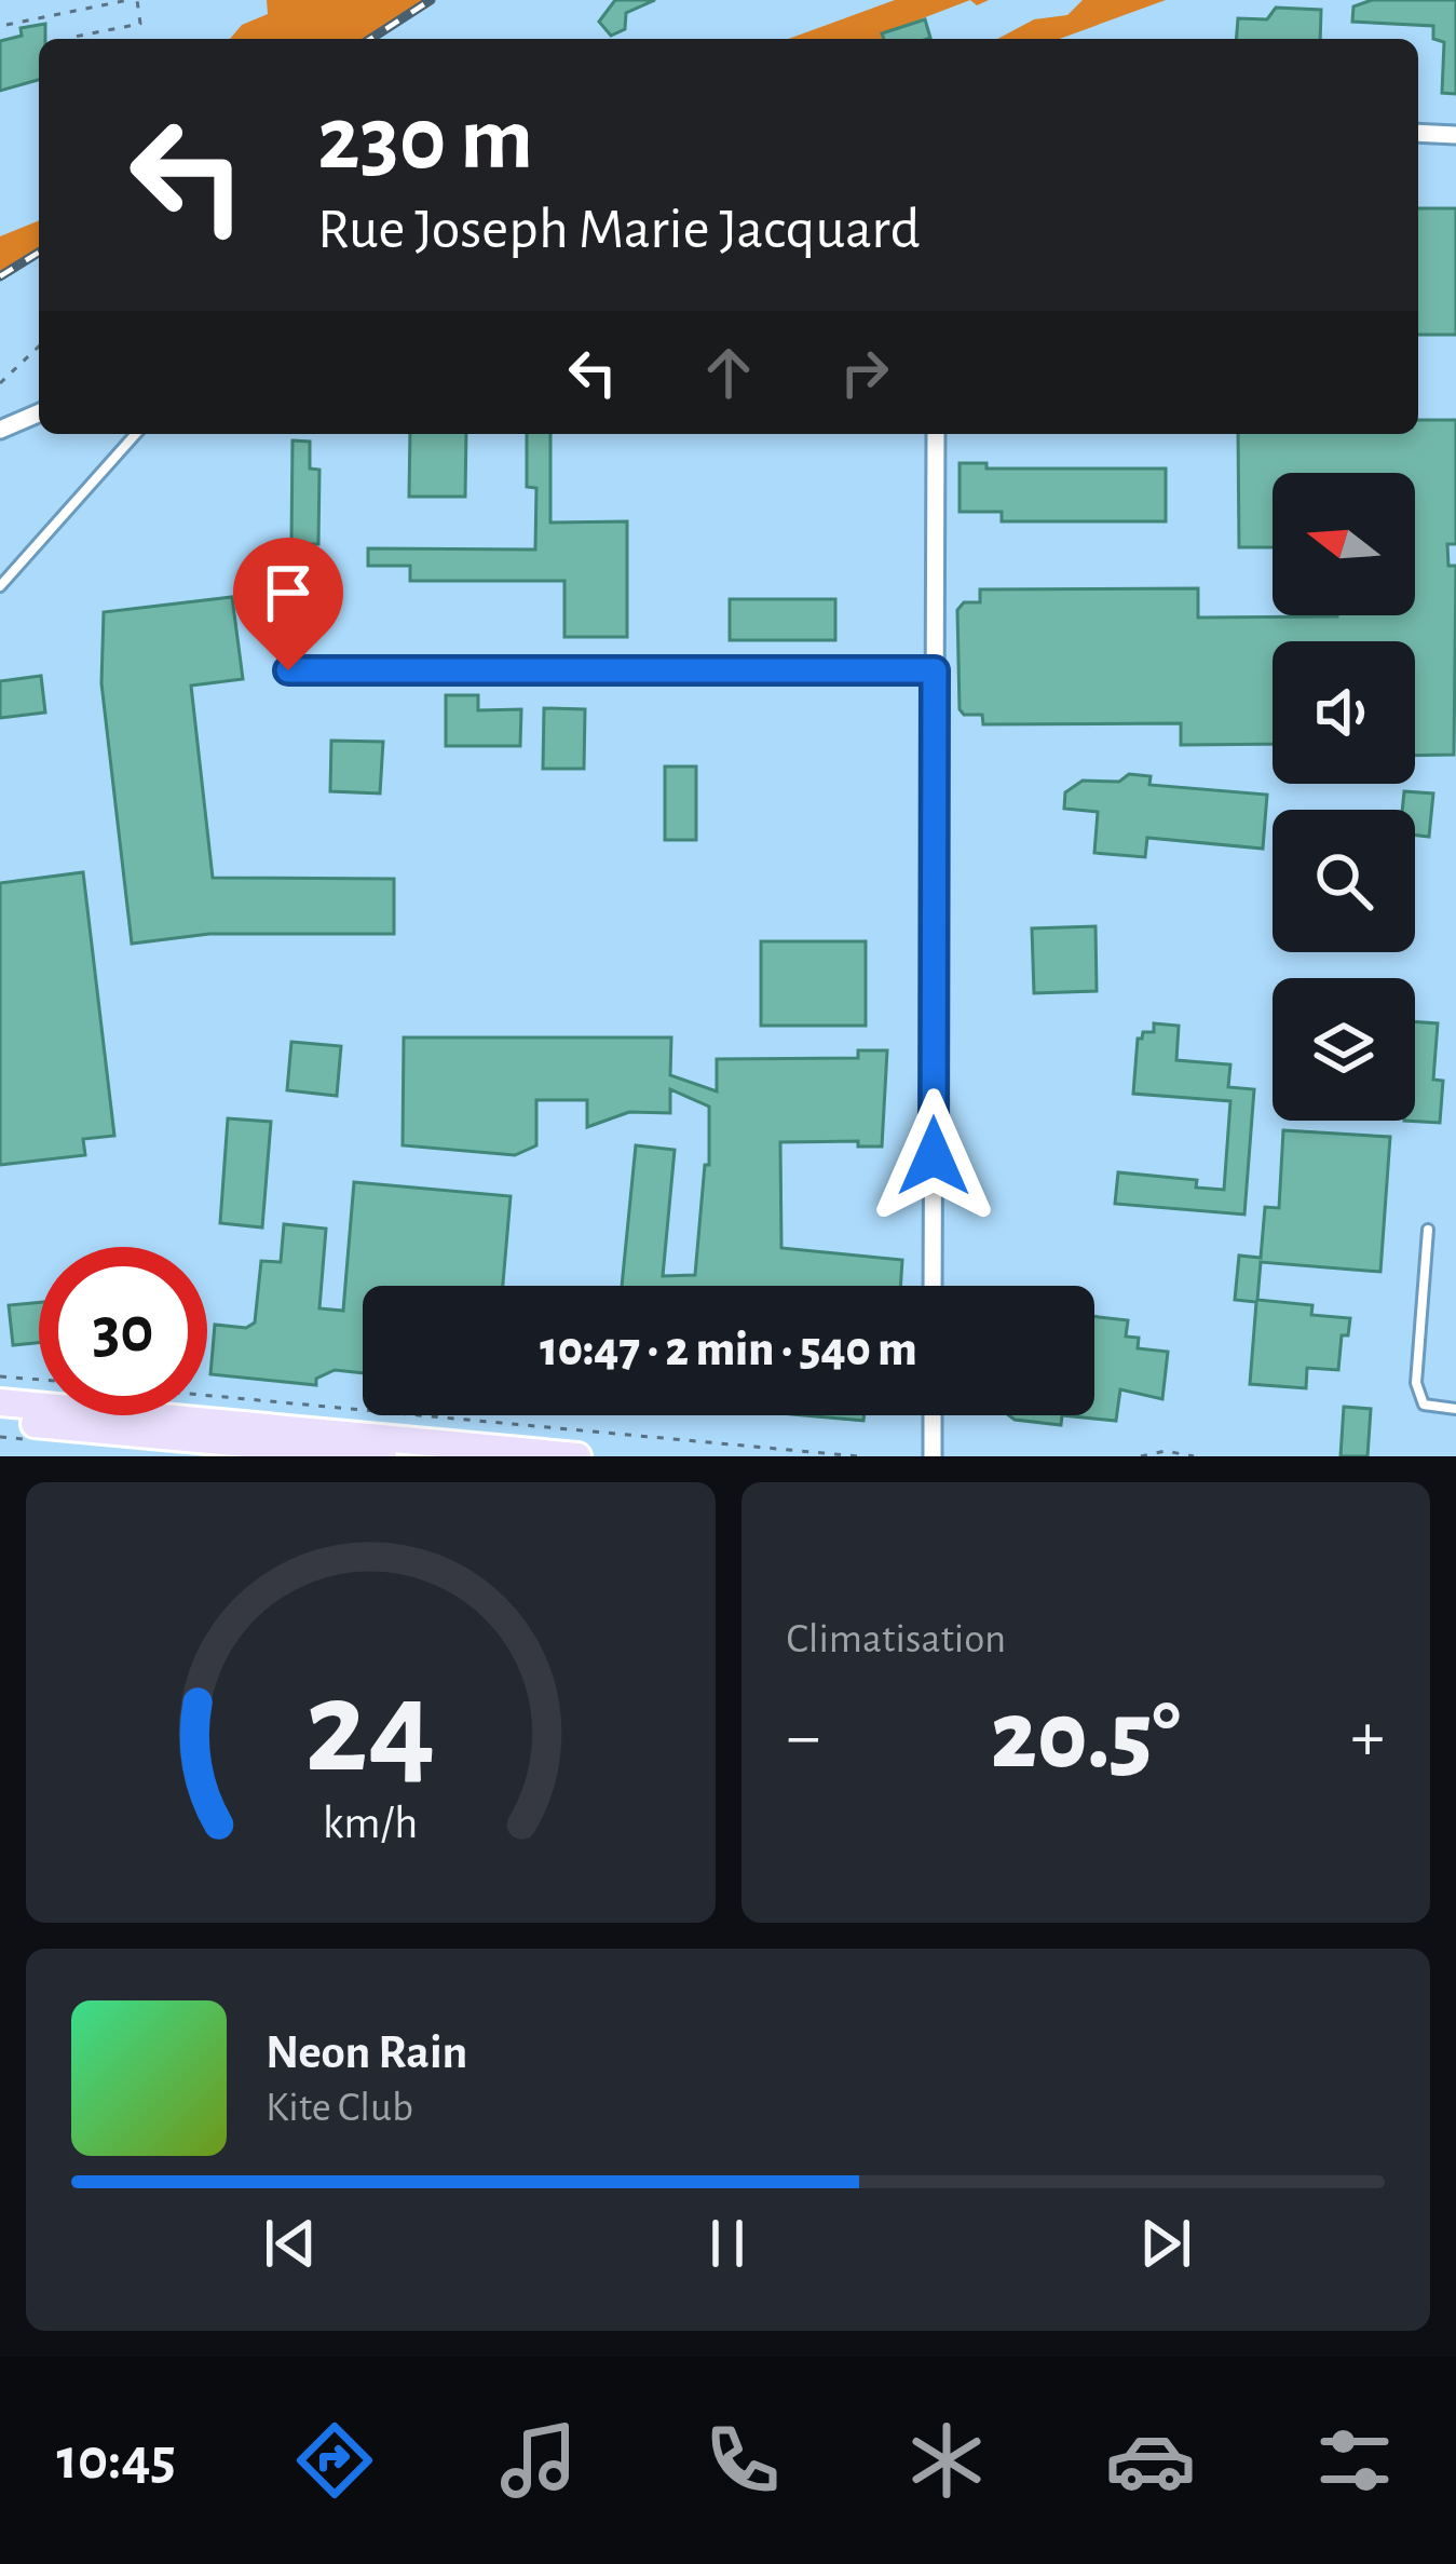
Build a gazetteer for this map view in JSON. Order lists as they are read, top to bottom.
{
  "north": "left",
  "page": {
    "turn": ["230 m", "Rue Joseph Marie Jacquard"],
    "limit": "30",
    "trip": "10:47 · 2 min · 540 m",
    "tile": "Climatisation",
    "heat": ["−", "20.5°", "+"],
    "song": ["Neon Rain", "Kite Club"],
    "tabs": "10:45",
    "gauge": ["24", "km/h"]
  }
}
